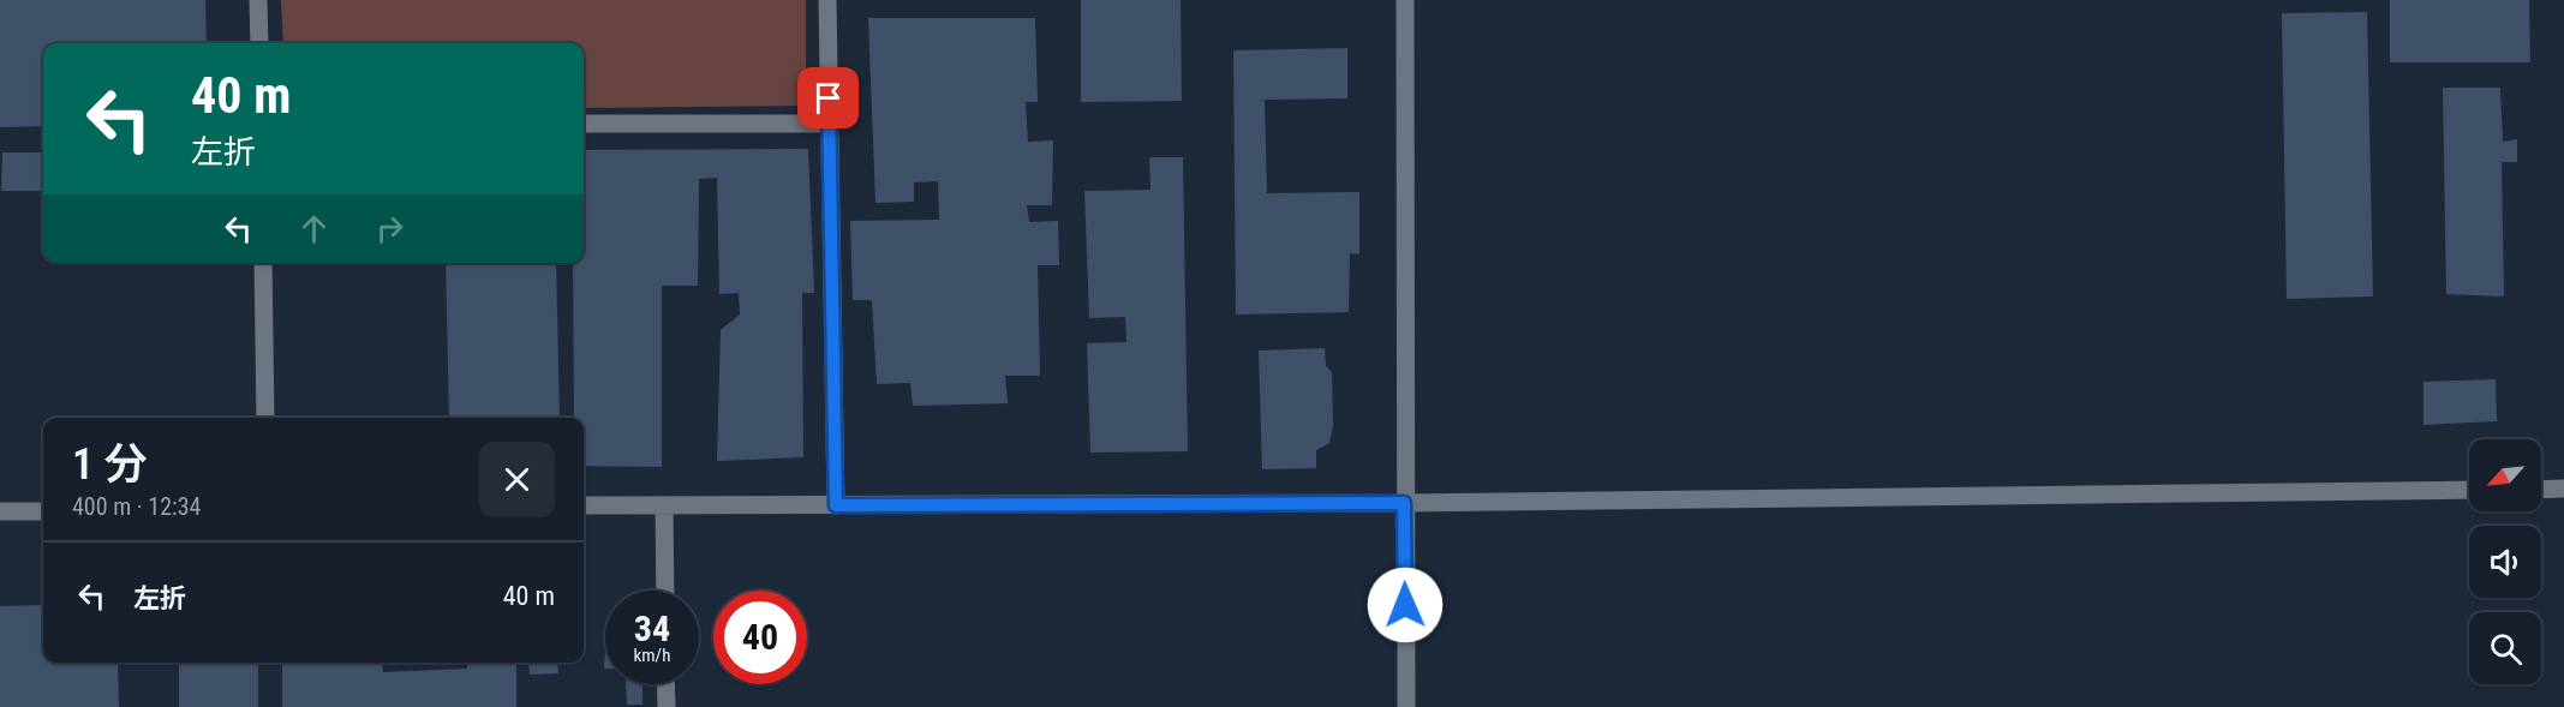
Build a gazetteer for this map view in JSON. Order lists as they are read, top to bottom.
{
  "north": "bottom left",
  "page": {
    "turn": ["40 m", "左折"],
    "heading": ["1 分", "400 m · 12:34"],
    "list": [
      {
        "name": "左折",
        "value": "40 m"
      }
    ],
    "speed": "34 km/h",
    "limit": "40"
  }
}
